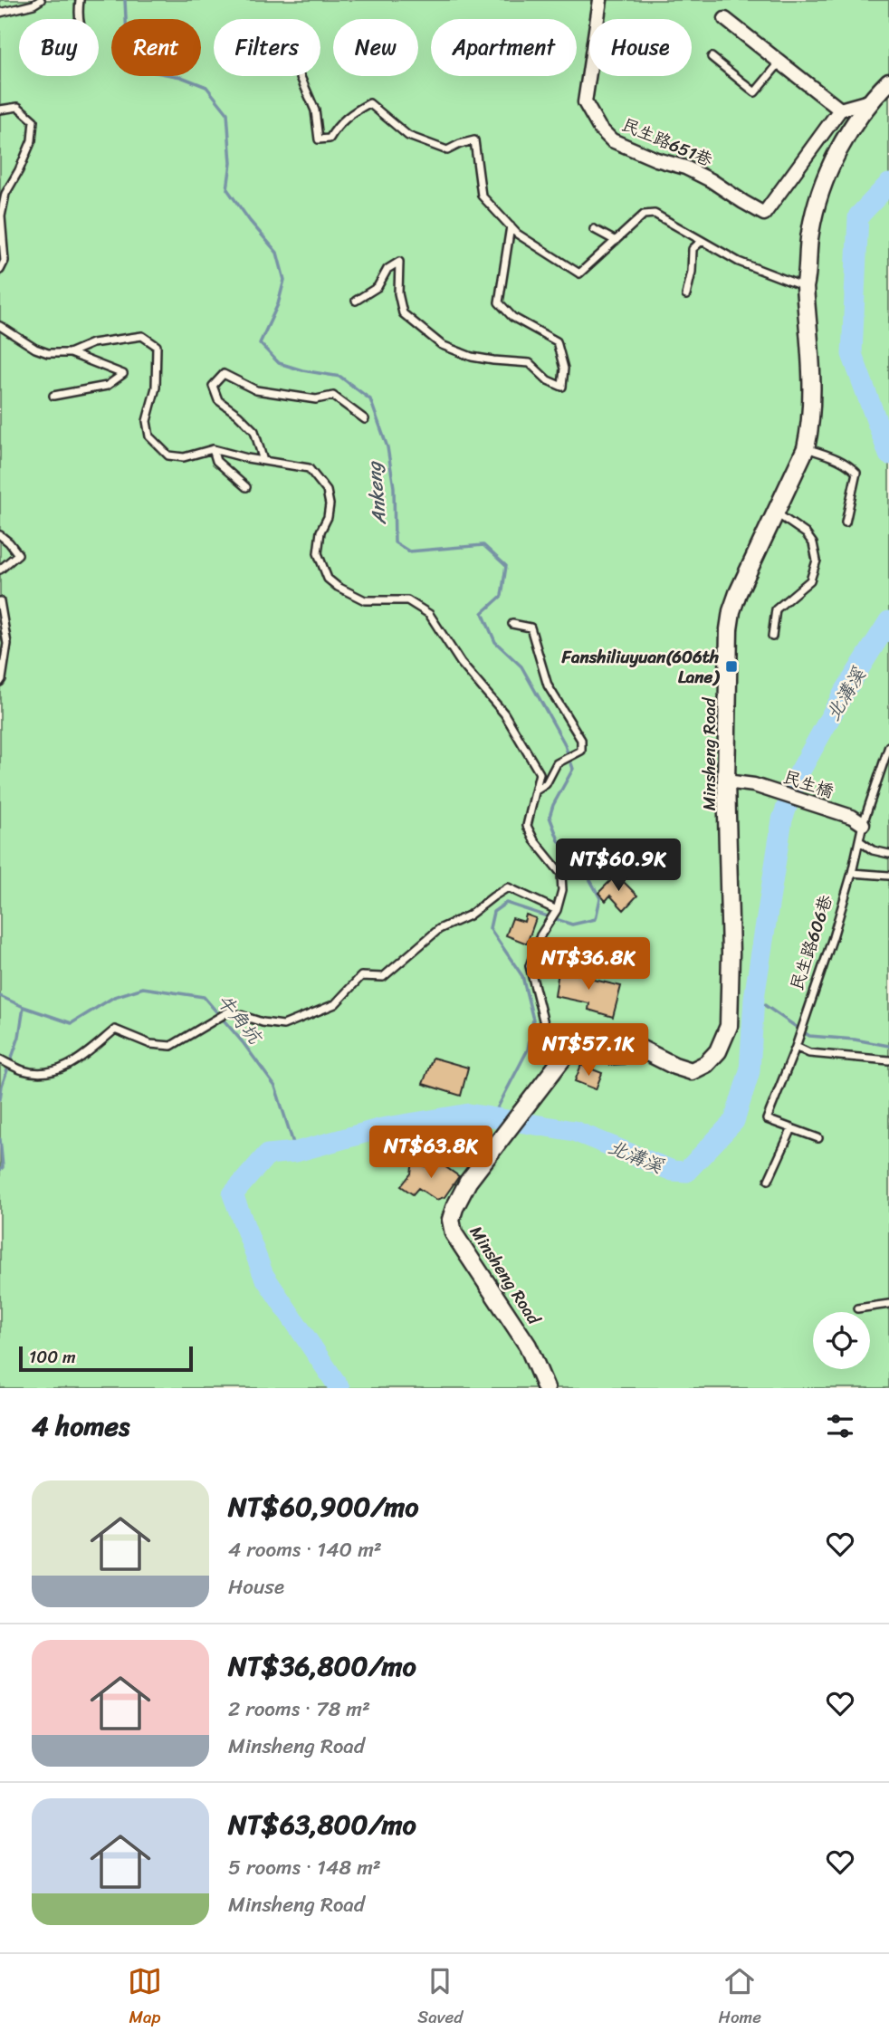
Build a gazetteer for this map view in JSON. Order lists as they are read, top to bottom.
{
  "streets": {
    "street": ["民生路651巷", "Minsheng Road", "民生橋"],
    "lane": ["民生路606巷"]
  },
  "crossings": [
    ["Minsheng Road", "民生橋"],
    ["民生橋", "民生路606巷"]
  ],
  "water": ["Ankeng", "北溝溪", "牛角坑"],
  "places": {
    "transit": ["Fanshiliuyuan(606th Lane)"]
  },
  "scale_bar": "100 m",
  "page": {
    "chip": [
      "Buy",
      "Rent",
      "Filters",
      "New",
      "Apartment",
      "House"
    ],
    "price": [
      "NT$60.9K",
      "NT$36.8K",
      "NT$57.1K",
      "NT$63.8K"
    ],
    "scale": "100 m",
    "heading": "4 homes",
    "list": [
      {
        "name": "NT$60,900/mo",
        "note": "4 rooms · 140 m² · House"
      },
      {
        "name": "NT$36,800/mo",
        "note": "2 rooms · 78 m² · Minsheng Road"
      },
      {
        "name": "NT$63,800/mo",
        "note": "5 rooms · 148 m² · Minsheng Road"
      }
    ],
    "tabs": ["Map", "Saved", "Home"]
  }
}
